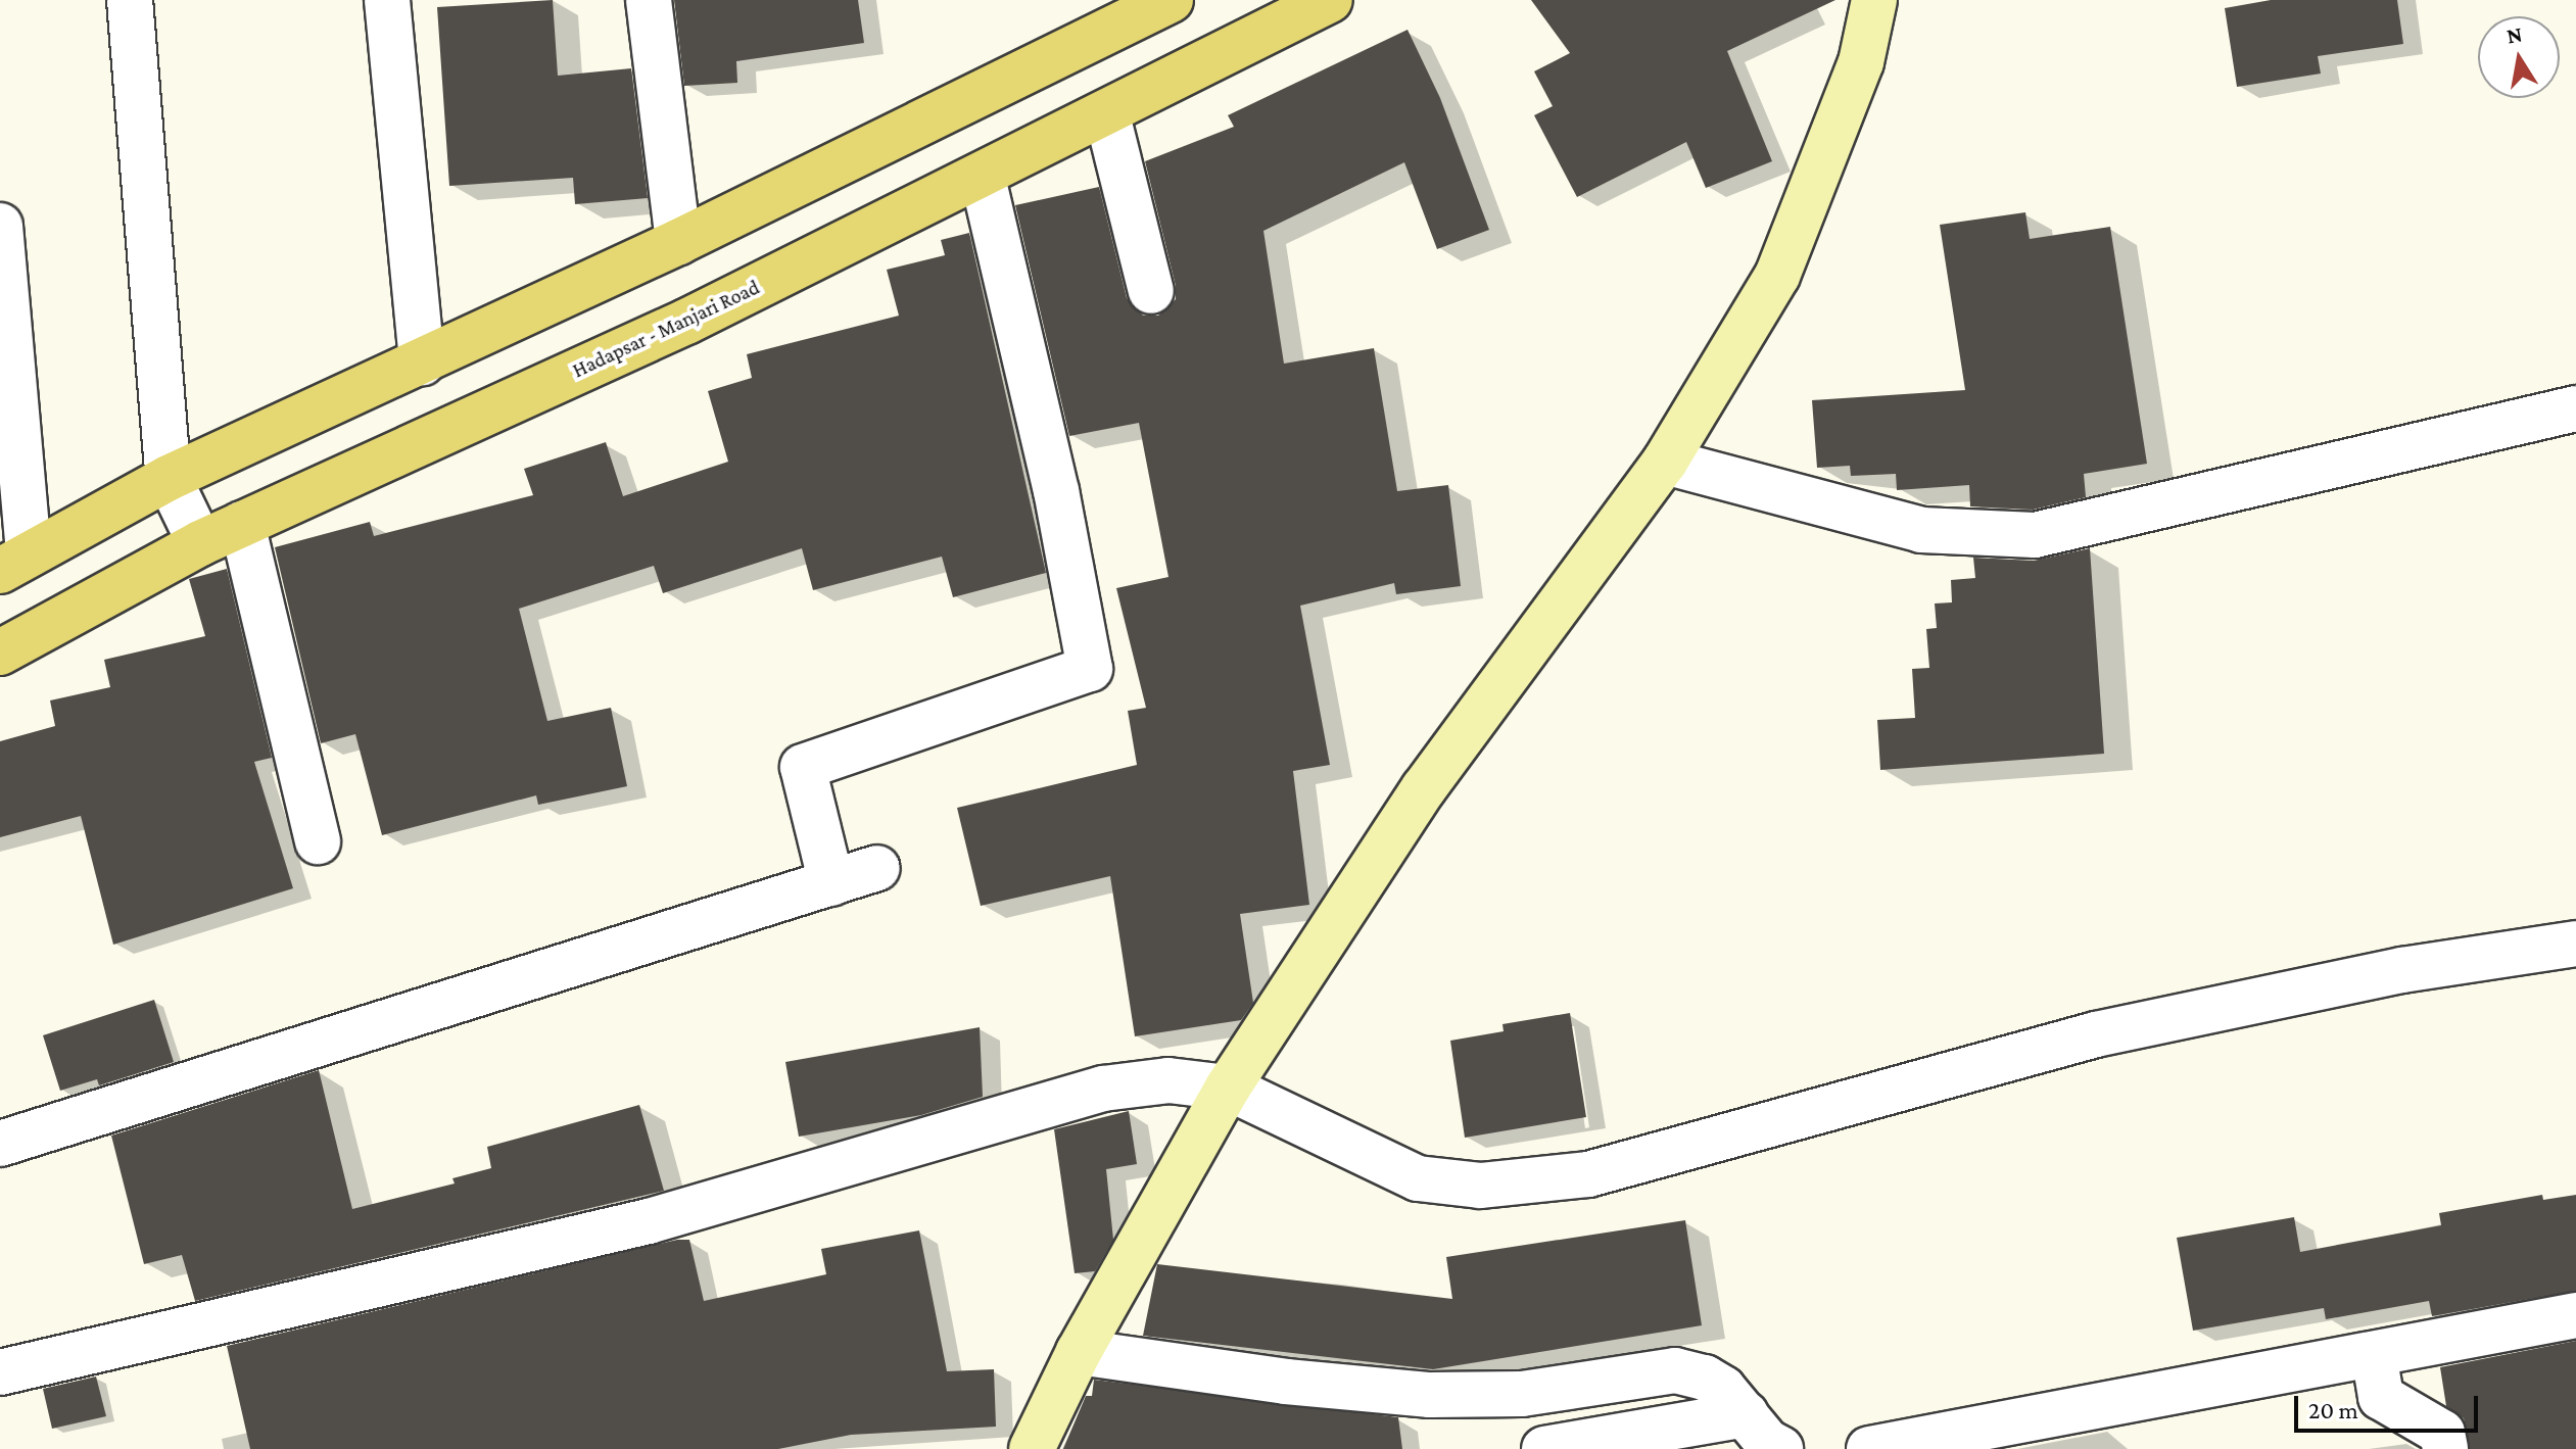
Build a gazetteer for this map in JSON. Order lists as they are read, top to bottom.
{
  "streets": {
    "main road": ["Hadapsar - Manjari Road"]
  },
  "scale_bar": "20 m",
  "north": "top"
}
